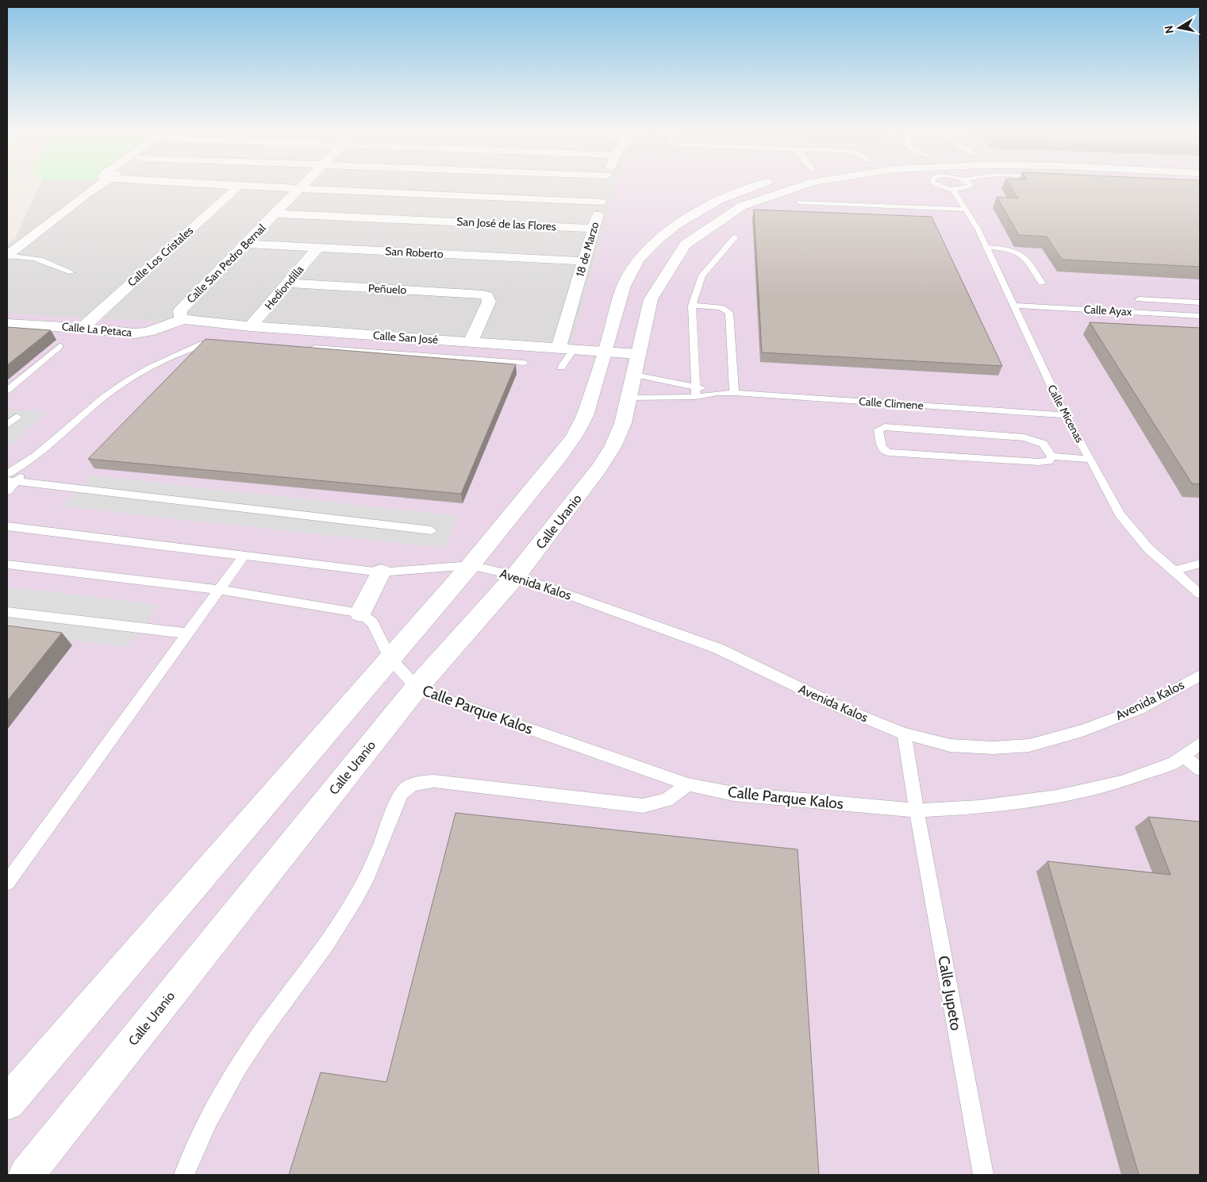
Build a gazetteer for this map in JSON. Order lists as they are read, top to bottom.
{
  "streets": {
    "street": [
      "San José de las Flores",
      "18 de Marzo",
      "San Roberto",
      "Calle Los Cristales",
      "Calle San Pedro Bernal",
      "Hediondilla",
      "Peñuelo",
      "Calle La Petaca",
      "Calle San José",
      "Calle Uranio"
    ],
    "lane": [
      "Calle Ayax",
      "Calle Climene",
      "Calle Micenas",
      "Avenida Kalos",
      "Calle Parque Kalos",
      "Calle Jupeto"
    ]
  },
  "crossings": [
    ["San José de las Flores", "18 de Marzo"],
    ["San José de las Flores", "Calle San Pedro Bernal"],
    ["18 de Marzo", "San Roberto"],
    ["18 de Marzo", "Calle San José"],
    ["San Roberto", "Calle San Pedro Bernal"],
    ["San Roberto", "Hediondilla"],
    ["Calle Los Cristales", "Calle La Petaca"],
    ["Calle San Pedro Bernal", "Calle La Petaca"],
    ["Calle San Pedro Bernal", "Calle San José"],
    ["Hediondilla", "Peñuelo"],
    ["Hediondilla", "Calle San José"],
    ["Peñuelo", "Calle San José"],
    ["Calle Ayax", "Calle Micenas"],
    ["Calle La Petaca", "Calle San José"],
    ["Calle San José", "Calle Uranio"],
    ["Calle Climene", "Calle Micenas"],
    ["Calle Climene", "Calle Uranio"],
    ["Calle Uranio", "Avenida Kalos"],
    ["Calle Uranio", "Calle Parque Kalos"],
    ["Avenida Kalos", "Calle Jupeto"],
    ["Calle Parque Kalos", "Calle Jupeto"]
  ],
  "north": "left"
}
